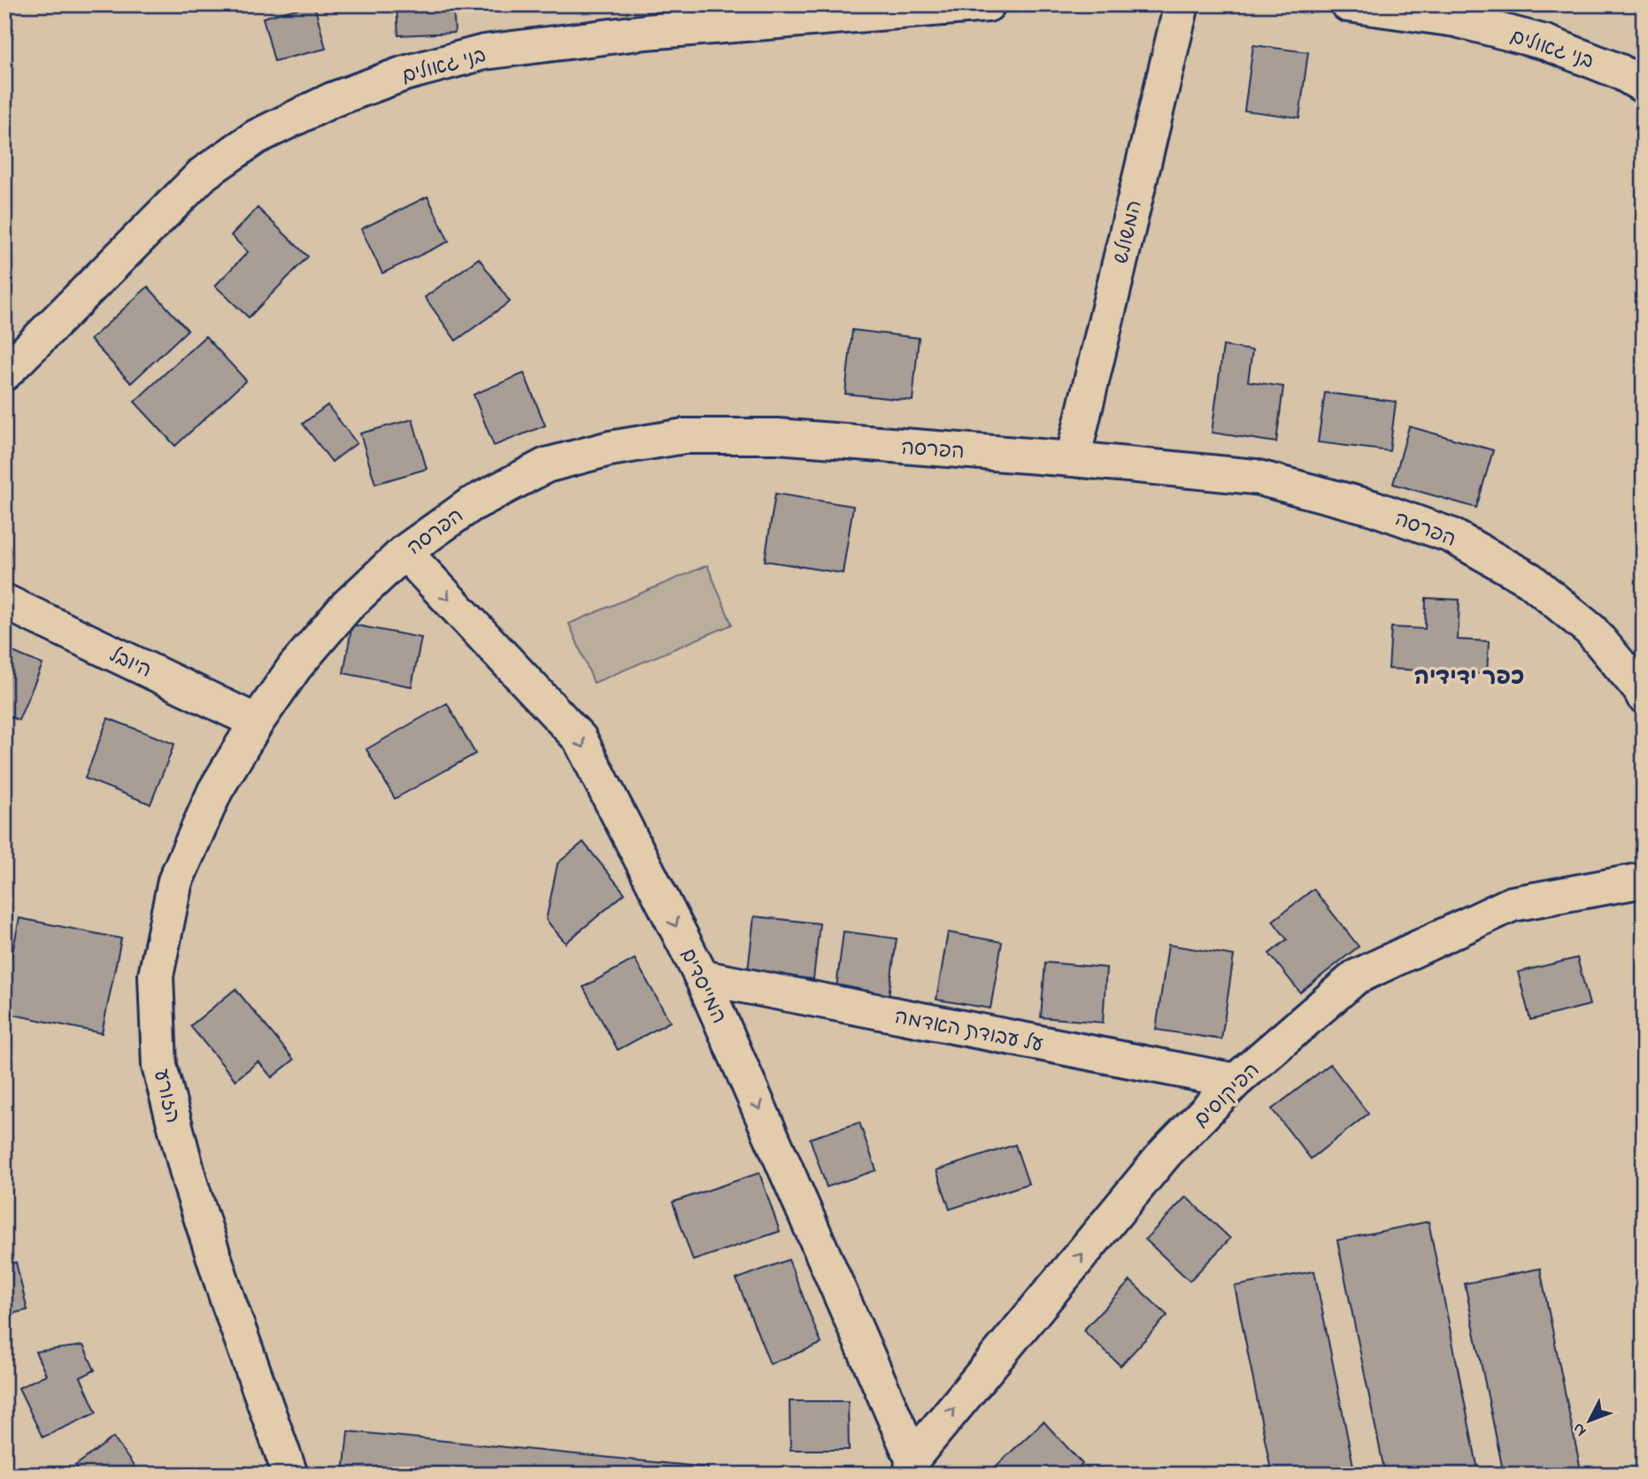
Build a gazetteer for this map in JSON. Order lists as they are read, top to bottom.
{
  "streets": {
    "street": [
      "בני גאולים",
      "המשולש",
      "הפרסה",
      "היובל",
      "המייסדים",
      "על עבודת האדמה",
      "הפיקוסים",
      "הזורע"
    ]
  },
  "crossings": [
    ["המשולש", "הפרסה"],
    ["הפרסה", "היובל"],
    ["הפרסה", "המייסדים"],
    ["הפרסה", "הזורע"],
    ["היובל", "הזורע"],
    ["המייסדים", "על עבודת האדמה"],
    ["המייסדים", "הפיקוסים"],
    ["על עבודת האדמה", "הפיקוסים"]
  ],
  "one_way": ["המייסדים", "הפיקוסים"],
  "districts": ["כפר ידידיה"],
  "north": "bottom left"
}
